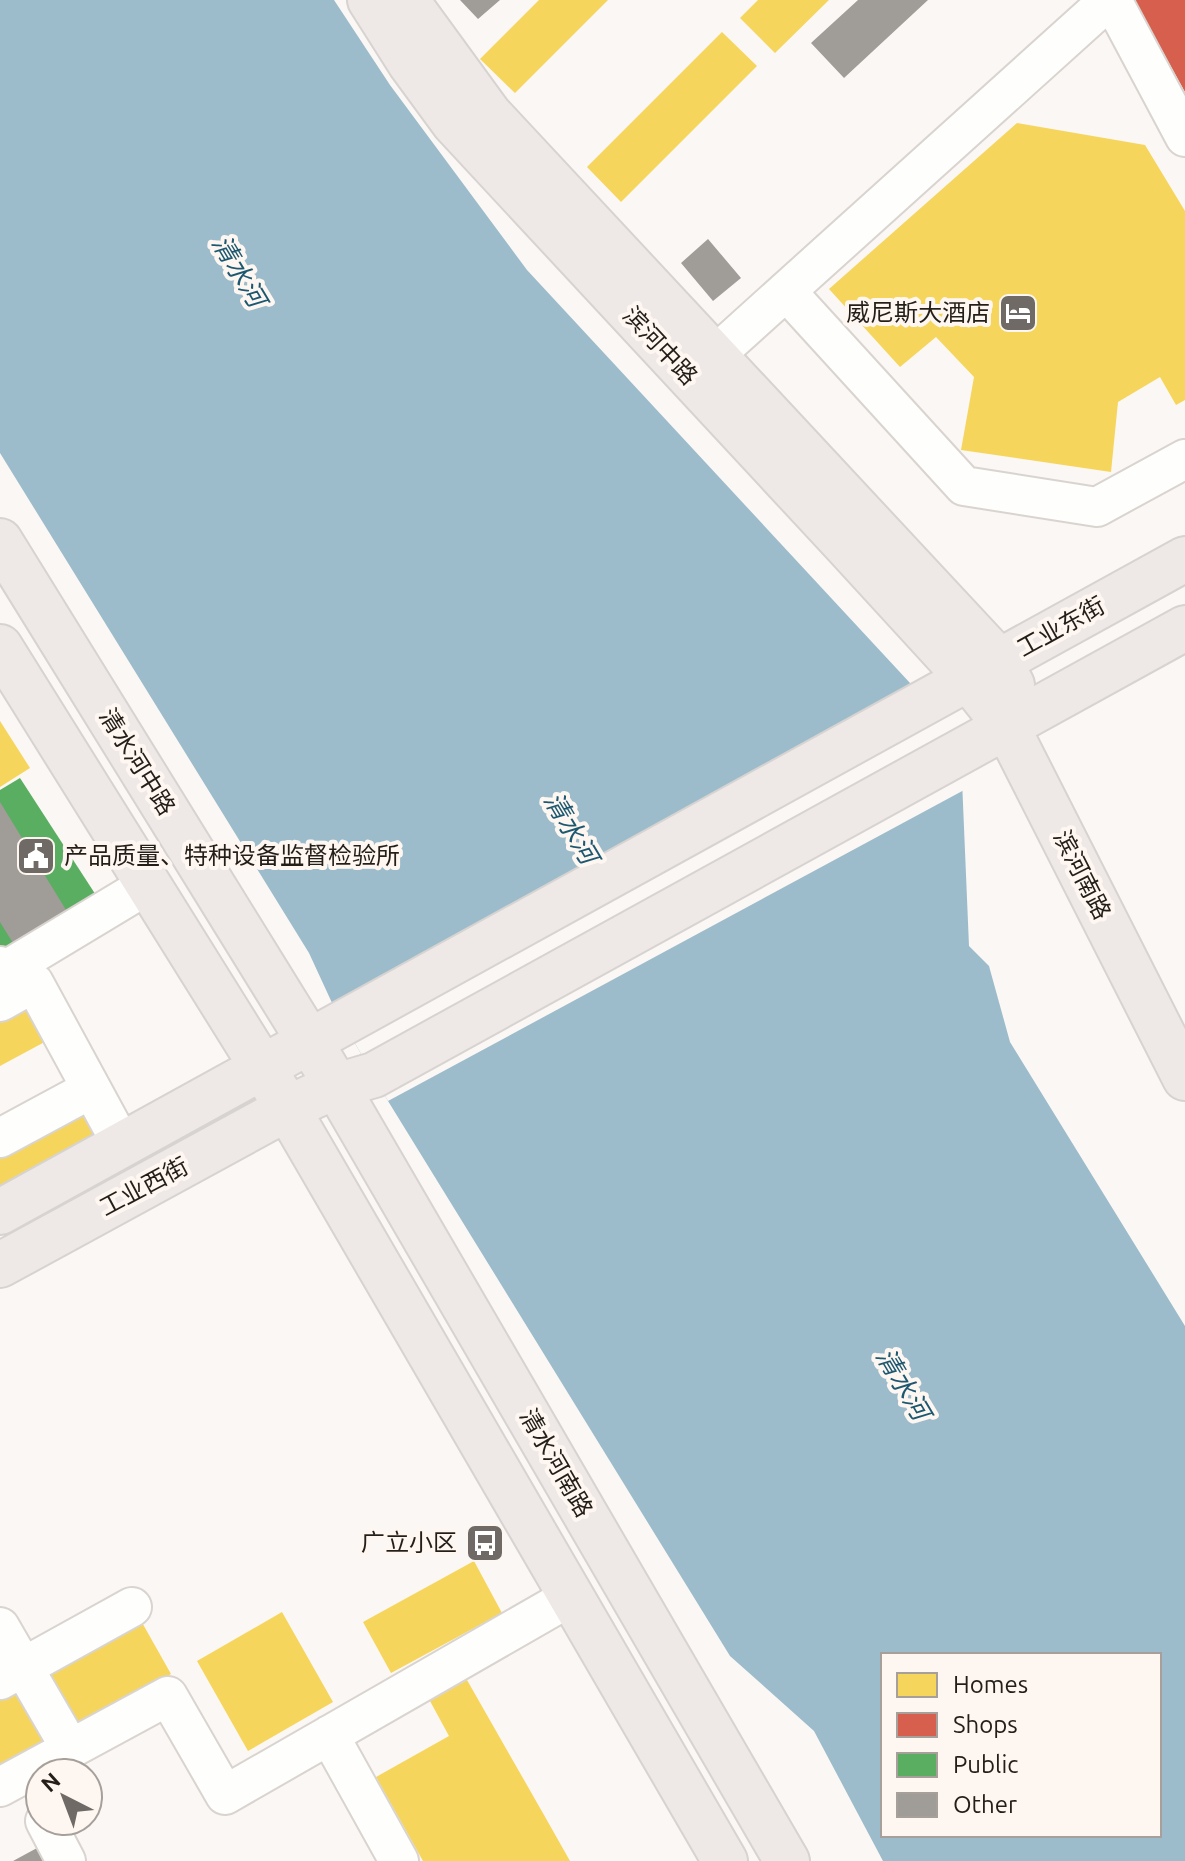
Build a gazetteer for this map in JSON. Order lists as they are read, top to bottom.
{
  "streets": {
    "main road": [
      "滨河中路",
      "工业东街",
      "清水河中路",
      "滨河南路",
      "工业西街",
      "清水河南路"
    ]
  },
  "crossings": [
    ["滨河中路", "工业东街"],
    ["滨河中路", "滨河南路"],
    ["工业东街", "滨河南路"],
    ["工业东街", "工业西街"],
    ["清水河中路", "清水河南路"]
  ],
  "water": ["清水河"],
  "places": {
    "hotel": ["威尼斯大酒店"],
    "public building": ["产品质量、特种设备监督检验所"],
    "bus stop": ["广立小区"]
  },
  "legend": [
    "Homes",
    "Shops",
    "Public",
    "Other"
  ],
  "north": "top left"
}
